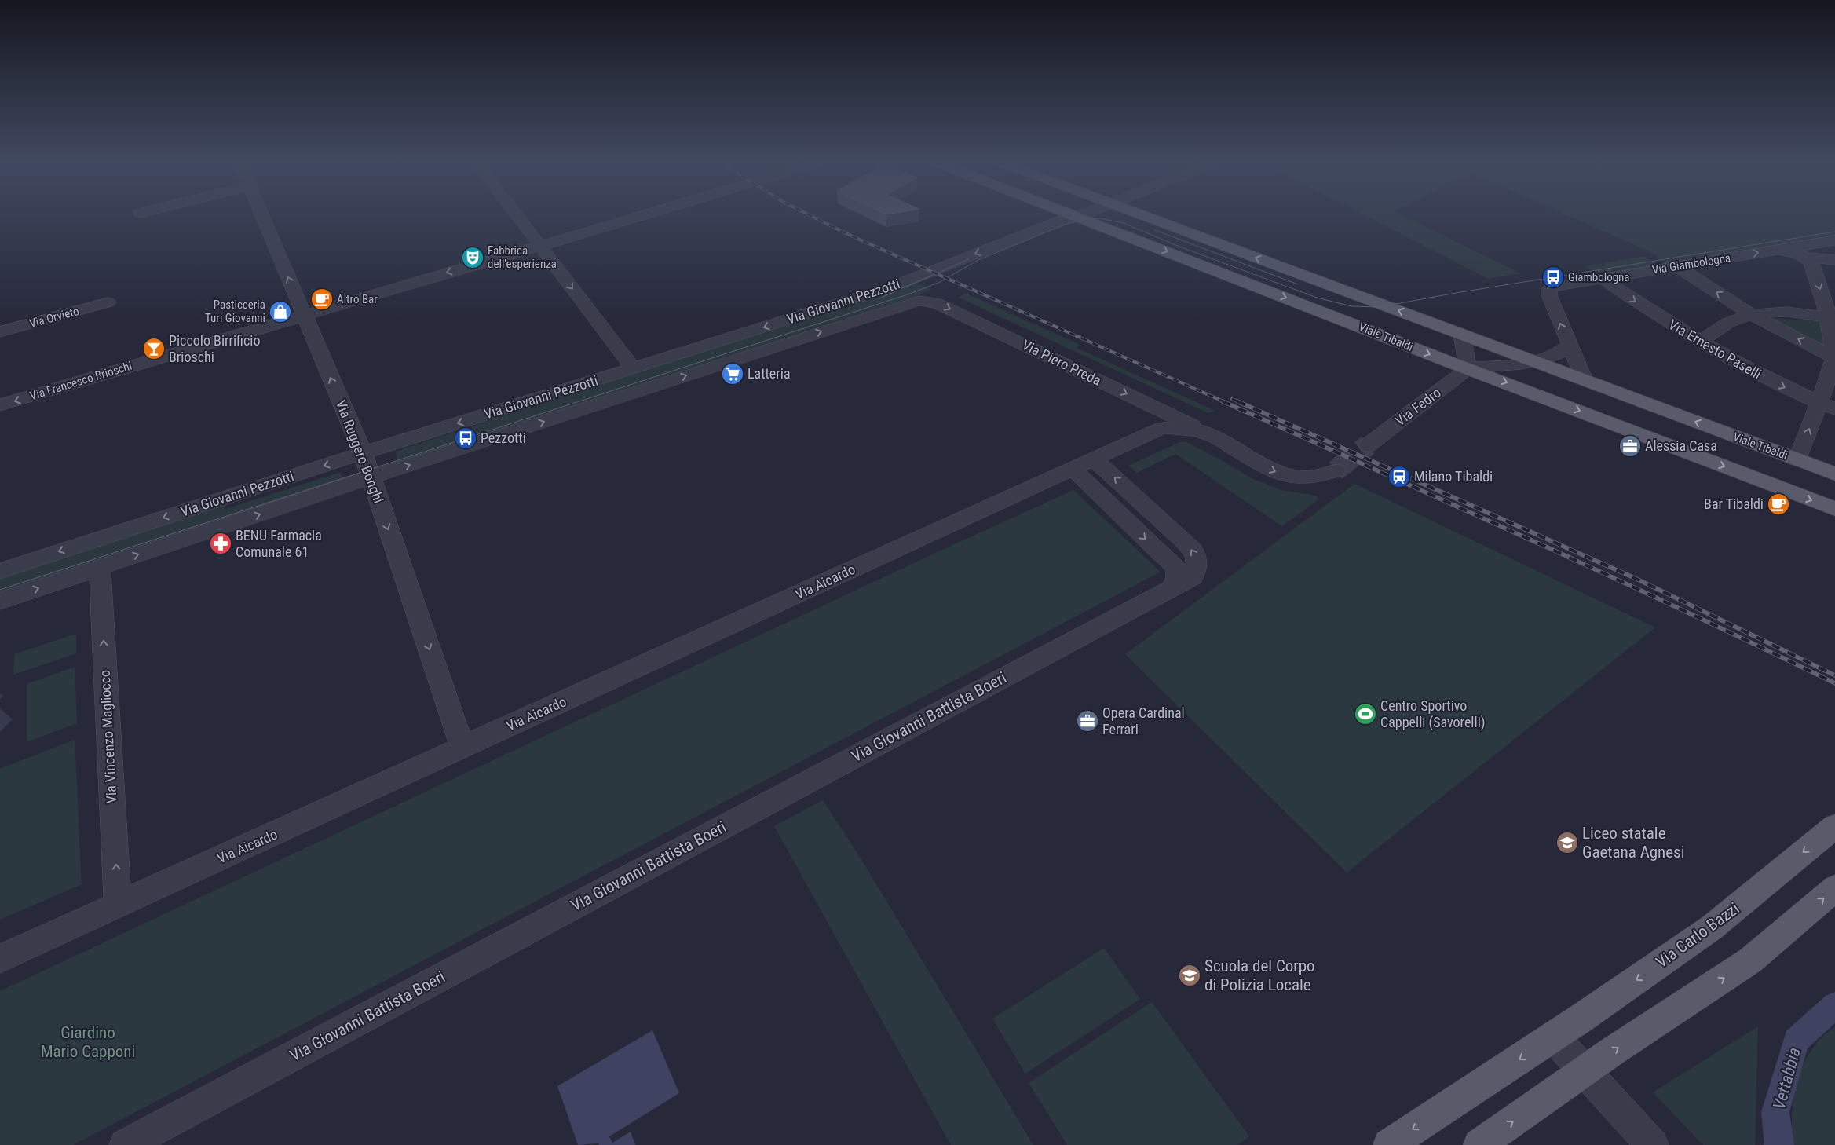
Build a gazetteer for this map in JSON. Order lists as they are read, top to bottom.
{
  "streets": {
    "main road": ["Viale Tibaldi", "Via Carlo Bazzi"],
    "street": [
      "Via Giambologna",
      "Via Giovanni Pezzotti",
      "Via Orvieto",
      "Via Ernesto Paselli",
      "Via Piero Preda",
      "Via Francesco Brioschi",
      "Via Fedro",
      "Via Ruggero Bonghi",
      "Via Aicardo",
      "Via Giovanni Battista Boeri",
      "Via Vincenzo Magliocco"
    ]
  },
  "crossings": [
    ["Via Giambologna", "Via Ernesto Paselli"],
    ["Via Giovanni Pezzotti", "Viale Tibaldi"],
    ["Via Giovanni Pezzotti", "Via Piero Preda"],
    ["Via Giovanni Pezzotti", "Via Ruggero Bonghi"],
    ["Via Giovanni Pezzotti", "Via Vincenzo Magliocco"],
    ["Viale Tibaldi", "Via Fedro"],
    ["Via Francesco Brioschi", "Via Ruggero Bonghi"],
    ["Via Ruggero Bonghi", "Via Aicardo"],
    ["Via Aicardo", "Via Giovanni Battista Boeri"],
    ["Via Aicardo", "Via Vincenzo Magliocco"]
  ],
  "one_way": ["Via Piero Preda", "Via Francesco Brioschi", "Via Vincenzo Magliocco"],
  "water": ["Vettabbia"],
  "parks": ["Giardino Mario Capponi"],
  "places": {
    "theatre": ["Fabbrica dell'esperienza"],
    "bus stop": ["Giambologna", "Pezzotti"],
    "cafe": ["Altro Bar", "Bar Tibaldi"],
    "shop": ["Pasticceria Turi Giovanni"],
    "bar": ["Piccolo Birrificio Brioschi"],
    "supermarket": ["Latteria"],
    "office": ["Alessia Casa", "Opera Cardinal Ferrari"],
    "station": ["Milano Tibaldi"],
    "pharmacy": ["BENU Farmacia Comunale 61"],
    "sports": ["Centro Sportivo Cappelli (Savorelli)"],
    "school or university": ["Liceo statale Gaetana Agnesi", "Scuola del Corpo di Polizia Locale"]
  }
}
